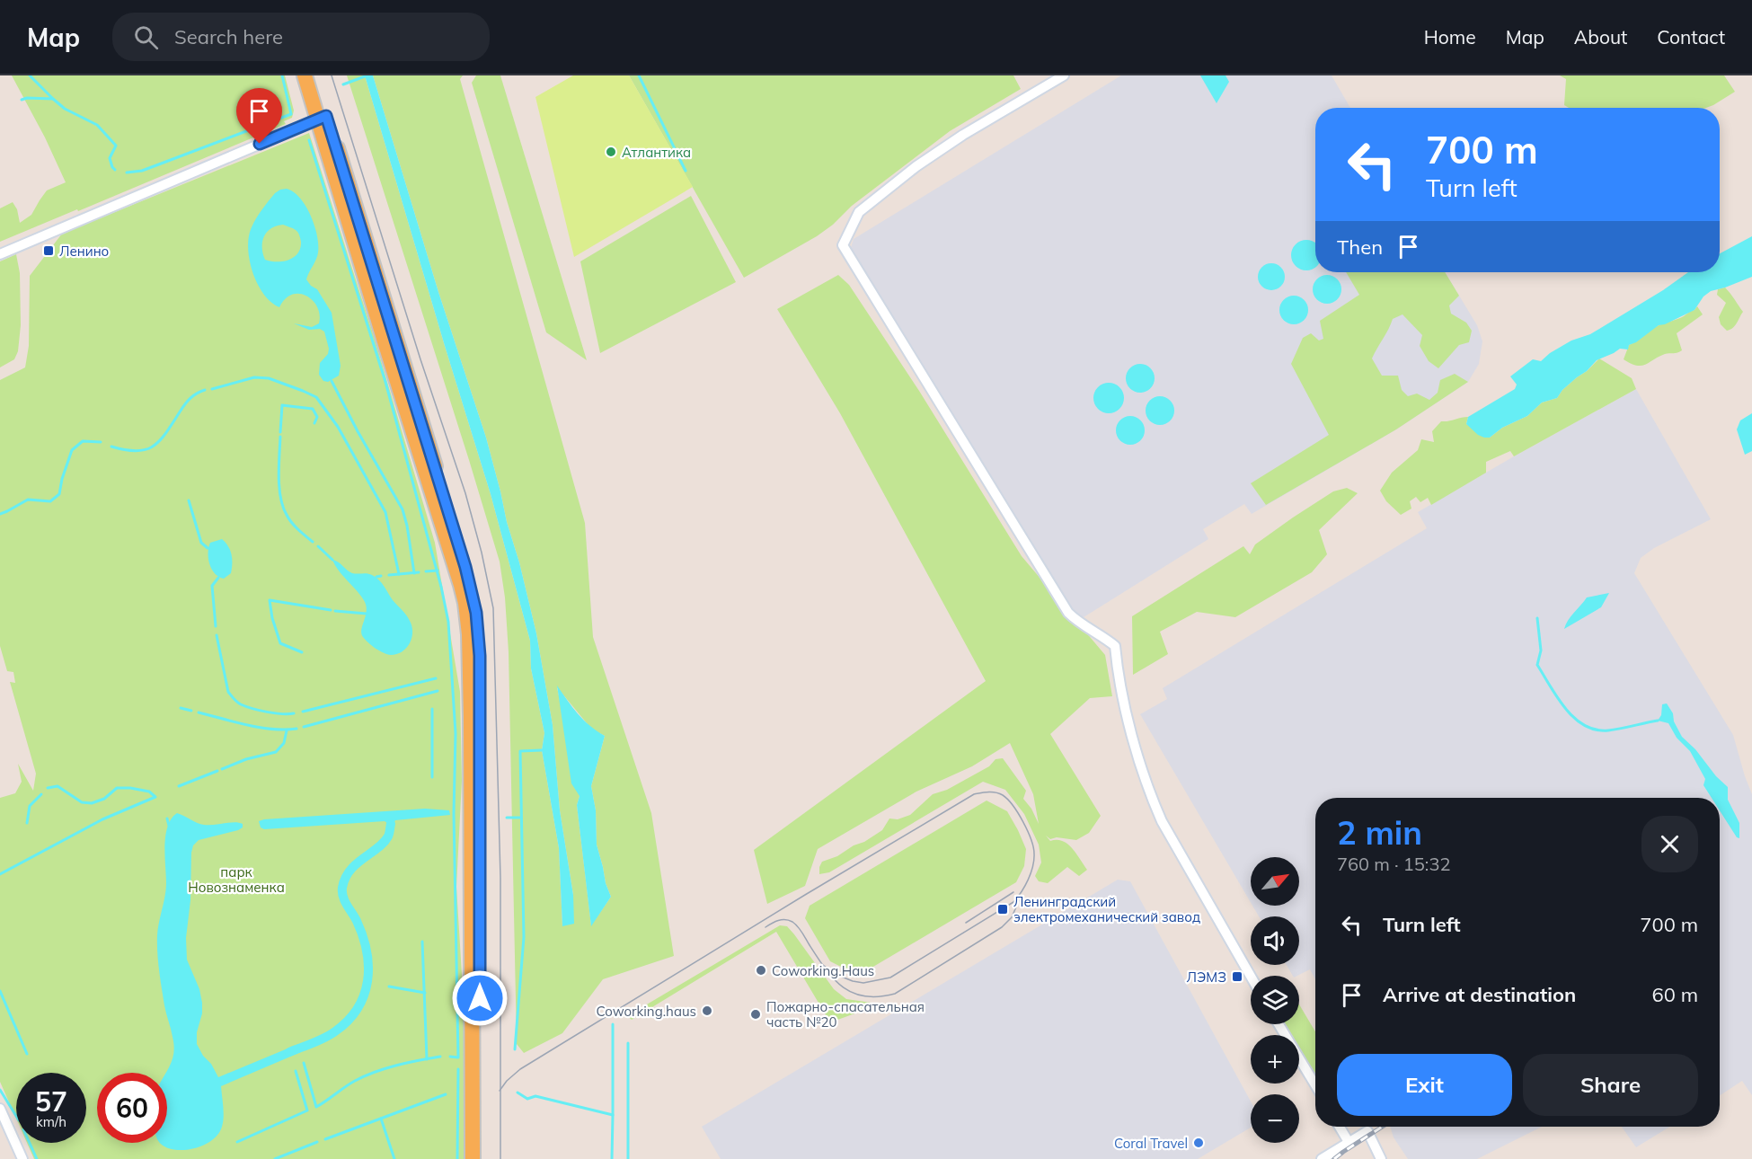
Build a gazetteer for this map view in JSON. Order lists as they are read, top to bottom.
{
  "parks": ["парк Новознаменка"],
  "places": {
    "other": [
      "Атлантика",
      "Coworking.Haus",
      "Coworking.haus",
      "Пожарно-спасательная часть №20",
      "Coral Travel"
    ],
    "transit": ["Ленино", "Ленинградский электромеханический завод", "ЛЭМЗ"]
  },
  "north": "top right",
  "page": {
    "header": "Map",
    "search": "Search here",
    "nav": [
      "Home",
      "Map",
      "About",
      "Contact"
    ],
    "turn": ["700 m", "Turn left"],
    "then": "Then",
    "heading": ["2 min", "760 m · 15:32"],
    "map_buttons": ["+", "−"],
    "list": [
      {
        "name": "Turn left",
        "value": "700 m"
      },
      {
        "name": "Arrive at destination",
        "value": "60 m"
      }
    ],
    "buttons": ["Exit", "Share"],
    "speed": "57 km/h",
    "limit": "60"
  }
}
